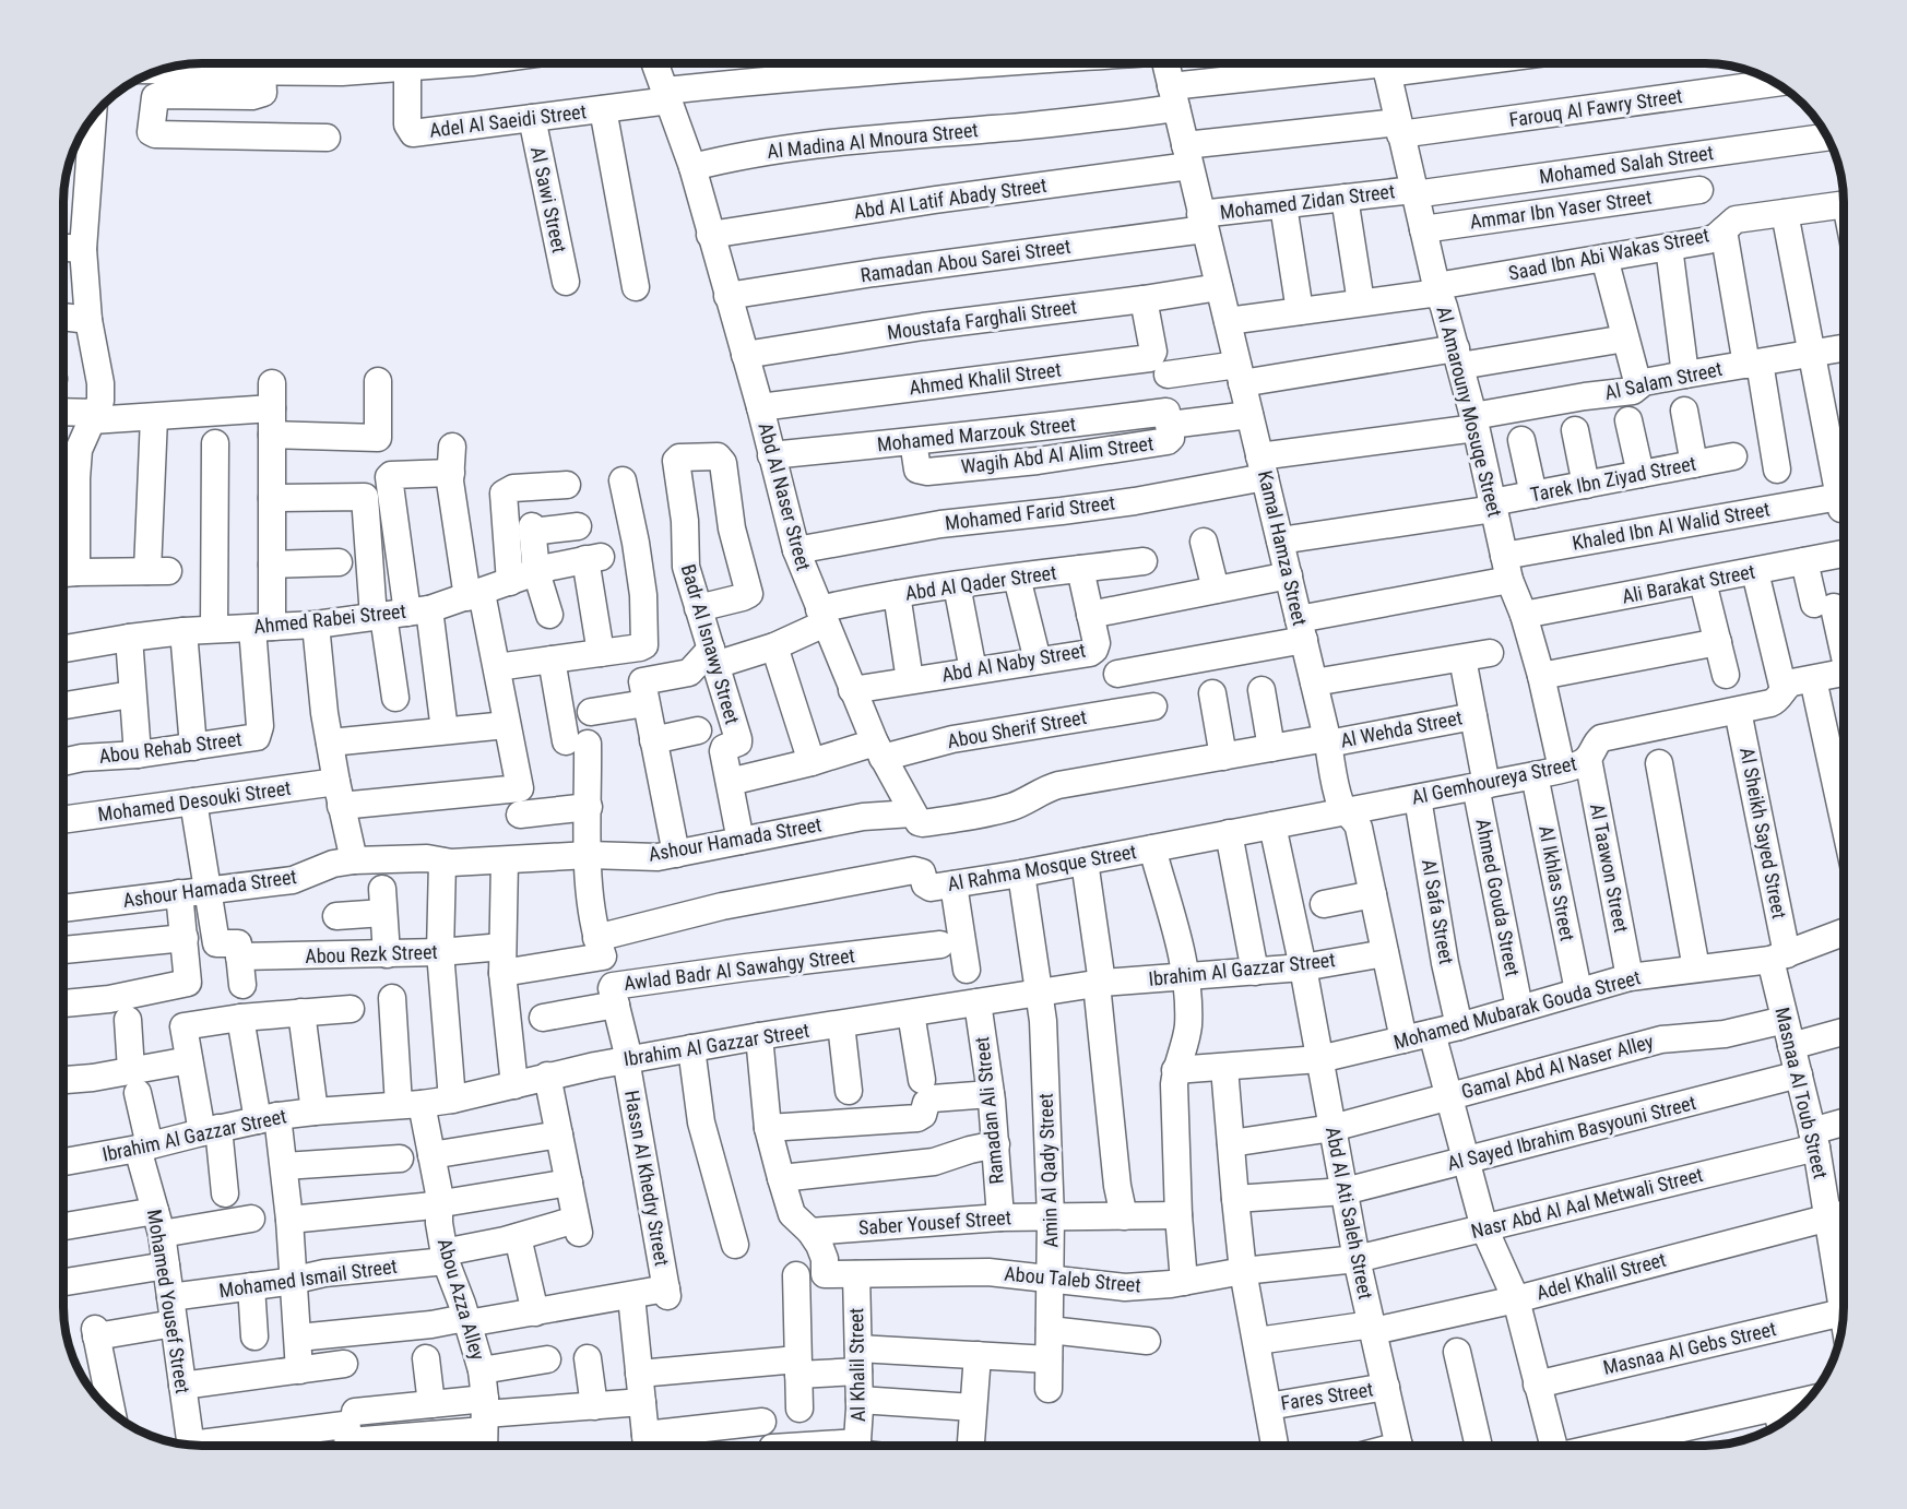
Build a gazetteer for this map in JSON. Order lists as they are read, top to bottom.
{
  "streets": {
    "street": [
      "Farouq Al Fawry Street",
      "Adel Al Saeidi Street",
      "Al Madina Al Mnoura Street",
      "Mohamed Salah Street",
      "Abd Al Latif Abady Street",
      "Al Sawi Street",
      "Mohamed Zidan Street",
      "Ammar Ibn Yaser Street",
      "Saad Ibn Abi Wakas Street",
      "Ramadan Abou Sarei Street",
      "Moustafa Farghali Street",
      "Ahmed Khalil Street",
      "Al Salam Street",
      "Al Amarouny Mosuqe Street",
      "Mohamed Marzouk Street",
      "Wagih Abd Al Alim Street",
      "Tarek Ibn Ziyad Street",
      "Abd Al Naser Street",
      "Mohamed Farid Street",
      "Khaled Ibn Al Walid Street",
      "Kamal Hamza Street",
      "Abd Al Qader Street",
      "Ali Barakat Street",
      "Ahmed Rabei Street",
      "Badr Al Isnawy Street",
      "Abd Al Naby Street",
      "Abou Sherif Street",
      "Al Wehda Street",
      "Abou Rehab Street",
      "Al Gemhoureya Street",
      "Mohamed Desouki Street",
      "Al Sheikh Sayed Street",
      "Ashour Hamada Street",
      "Al Rahma Mosque Street",
      "Al Taawon Street",
      "Al Ikhlas Street",
      "Ahmed Gouda Street",
      "Al Safa Street",
      "Abou Rezk Street",
      "Awlad Badr Al Sawahgy Street",
      "Ibrahim Al Gazzar Street",
      "Mohamed Mubarak Gouda Street",
      "Gamal Abd Al Naser Alley",
      "Masnaa Al Toub Street",
      "Ramadan Ali Street",
      "Al Sayed Ibrahim Basyouni Street",
      "Amin Al Qady Street",
      "Hassn Al Khedry Street",
      "Nasr Abd Al Aal Metwali Street",
      "Abd Al Ati Saleh Street",
      "Saber Yousef Street",
      "Adel Khalil Street",
      "Mohamed Ismail Street",
      "Abou Taleb Street",
      "Abou Azza Alley",
      "Mohamed Yousef Street",
      "Masnaa Al Gebs Street",
      "Al Khalil Street",
      "Fares Street"
    ]
  },
  "crossings": [
    ["Farouq Al Fawry Street", "Abd Al Latif Abady Street"],
    ["Farouq Al Fawry Street", "Al Amarouny Mosuqe Street"],
    ["Farouq Al Fawry Street", "Kamal Hamza Street"],
    ["Adel Al Saeidi Street", "Al Sawi Street"],
    ["Al Madina Al Mnoura Street", "Abd Al Naser Street"],
    ["Al Madina Al Mnoura Street", "Kamal Hamza Street"],
    ["Mohamed Salah Street", "Mohamed Zidan Street"],
    ["Mohamed Salah Street", "Al Amarouny Mosuqe Street"],
    ["Abd Al Latif Abady Street", "Abd Al Naser Street"],
    ["Abd Al Latif Abady Street", "Kamal Hamza Street"],
    ["Mohamed Zidan Street", "Ramadan Abou Sarei Street"],
    ["Mohamed Zidan Street", "Al Amarouny Mosuqe Street"],
    ["Mohamed Zidan Street", "Kamal Hamza Street"],
    ["Ammar Ibn Yaser Street", "Al Amarouny Mosuqe Street"],
    ["Saad Ibn Abi Wakas Street", "Al Amarouny Mosuqe Street"],
    ["Saad Ibn Abi Wakas Street", "Kamal Hamza Street"],
    ["Ramadan Abou Sarei Street", "Abd Al Naser Street"],
    ["Ramadan Abou Sarei Street", "Kamal Hamza Street"],
    ["Moustafa Farghali Street", "Ahmed Khalil Street"],
    ["Moustafa Farghali Street", "Abd Al Naser Street"],
    ["Moustafa Farghali Street", "Kamal Hamza Street"],
    ["Ahmed Khalil Street", "Abd Al Naser Street"],
    ["Al Salam Street", "Al Amarouny Mosuqe Street"],
    ["Al Salam Street", "Mohamed Farid Street"],
    ["Al Salam Street", "Khaled Ibn Al Walid Street"],
    ["Al Salam Street", "Kamal Hamza Street"],
    ["Al Amarouny Mosuqe Street", "Tarek Ibn Ziyad Street"],
    ["Al Amarouny Mosuqe Street", "Khaled Ibn Al Walid Street"],
    ["Al Amarouny Mosuqe Street", "Ali Barakat Street"],
    ["Al Amarouny Mosuqe Street", "Al Gemhoureya Street"],
    ["Mohamed Marzouk Street", "Wagih Abd Al Alim Street"],
    ["Mohamed Marzouk Street", "Abd Al Naser Street"],
    ["Wagih Abd Al Alim Street", "Kamal Hamza Street"],
    ["Tarek Ibn Ziyad Street", "Kamal Hamza Street"],
    ["Abd Al Naser Street", "Mohamed Farid Street"],
    ["Abd Al Naser Street", "Abd Al Qader Street"],
    ["Abd Al Naser Street", "Abd Al Naby Street"],
    ["Abd Al Naser Street", "Abou Sherif Street"],
    ["Abd Al Naser Street", "Ashour Hamada Street"],
    ["Mohamed Farid Street", "Kamal Hamza Street"],
    ["Khaled Ibn Al Walid Street", "Kamal Hamza Street"],
    ["Kamal Hamza Street", "Al Wehda Street"],
    ["Kamal Hamza Street", "Al Gemhoureya Street"],
    ["Kamal Hamza Street", "Ashour Hamada Street"],
    ["Kamal Hamza Street", "Al Rahma Mosque Street"],
    ["Kamal Hamza Street", "Ibrahim Al Gazzar Street"],
    ["Kamal Hamza Street", "Mohamed Mubarak Gouda Street"],
    ["Abd Al Qader Street", "Badr Al Isnawy Street"],
    ["Abd Al Qader Street", "Abd Al Naby Street"],
    ["Ahmed Rabei Street", "Abou Rehab Street"],
    ["Badr Al Isnawy Street", "Abou Sherif Street"],
    ["Badr Al Isnawy Street", "Ashour Hamada Street"],
    ["Al Wehda Street", "Ashour Hamada Street"],
    ["Al Wehda Street", "Ahmed Gouda Street"],
    ["Al Gemhoureya Street", "Al Sheikh Sayed Street"],
    ["Al Gemhoureya Street", "Al Rahma Mosque Street"],
    ["Al Gemhoureya Street", "Al Taawon Street"],
    ["Al Gemhoureya Street", "Al Ikhlas Street"],
    ["Al Gemhoureya Street", "Ahmed Gouda Street"],
    ["Al Gemhoureya Street", "Al Safa Street"],
    ["Al Sheikh Sayed Street", "Mohamed Mubarak Gouda Street"],
    ["Al Sheikh Sayed Street", "Masnaa Al Toub Street"],
    ["Al Rahma Mosque Street", "Amin Al Qady Street"],
    ["Al Rahma Mosque Street", "Abd Al Ati Saleh Street"],
    ["Al Taawon Street", "Mohamed Mubarak Gouda Street"],
    ["Al Ikhlas Street", "Mohamed Mubarak Gouda Street"],
    ["Ahmed Gouda Street", "Mohamed Mubarak Gouda Street"],
    ["Al Safa Street", "Mohamed Mubarak Gouda Street"],
    ["Awlad Badr Al Sawahgy Street", "Ibrahim Al Gazzar Street"],
    ["Awlad Badr Al Sawahgy Street", "Hassn Al Khedry Street"],
    ["Ibrahim Al Gazzar Street", "Ramadan Ali Street"],
    ["Ibrahim Al Gazzar Street", "Amin Al Qady Street"],
    ["Ibrahim Al Gazzar Street", "Hassn Al Khedry Street"],
    ["Ibrahim Al Gazzar Street", "Abd Al Ati Saleh Street"],
    ["Ibrahim Al Gazzar Street", "Abou Azza Alley"],
    ["Ibrahim Al Gazzar Street", "Mohamed Yousef Street"],
    ["Mohamed Mubarak Gouda Street", "Masnaa Al Toub Street"],
    ["Mohamed Mubarak Gouda Street", "Abd Al Ati Saleh Street"],
    ["Gamal Abd Al Naser Alley", "Masnaa Al Toub Street"],
    ["Gamal Abd Al Naser Alley", "Abd Al Ati Saleh Street"],
    ["Masnaa Al Toub Street", "Al Sayed Ibrahim Basyouni Street"],
    ["Masnaa Al Toub Street", "Nasr Abd Al Aal Metwali Street"],
    ["Masnaa Al Toub Street", "Adel Khalil Street"],
    ["Ramadan Ali Street", "Saber Yousef Street"],
    ["Al Sayed Ibrahim Basyouni Street", "Abd Al Ati Saleh Street"],
    ["Amin Al Qady Street", "Saber Yousef Street"],
    ["Amin Al Qady Street", "Abou Taleb Street"],
    ["Nasr Abd Al Aal Metwali Street", "Abd Al Ati Saleh Street"],
    ["Nasr Abd Al Aal Metwali Street", "Abou Taleb Street"],
    ["Abd Al Ati Saleh Street", "Adel Khalil Street"],
    ["Abd Al Ati Saleh Street", "Abou Taleb Street"],
    ["Abd Al Ati Saleh Street", "Fares Street"],
    ["Saber Yousef Street", "Abou Taleb Street"],
    ["Mohamed Ismail Street", "Abou Azza Alley"],
    ["Mohamed Ismail Street", "Mohamed Yousef Street"],
    ["Abou Taleb Street", "Al Khalil Street"]
  ]
}
